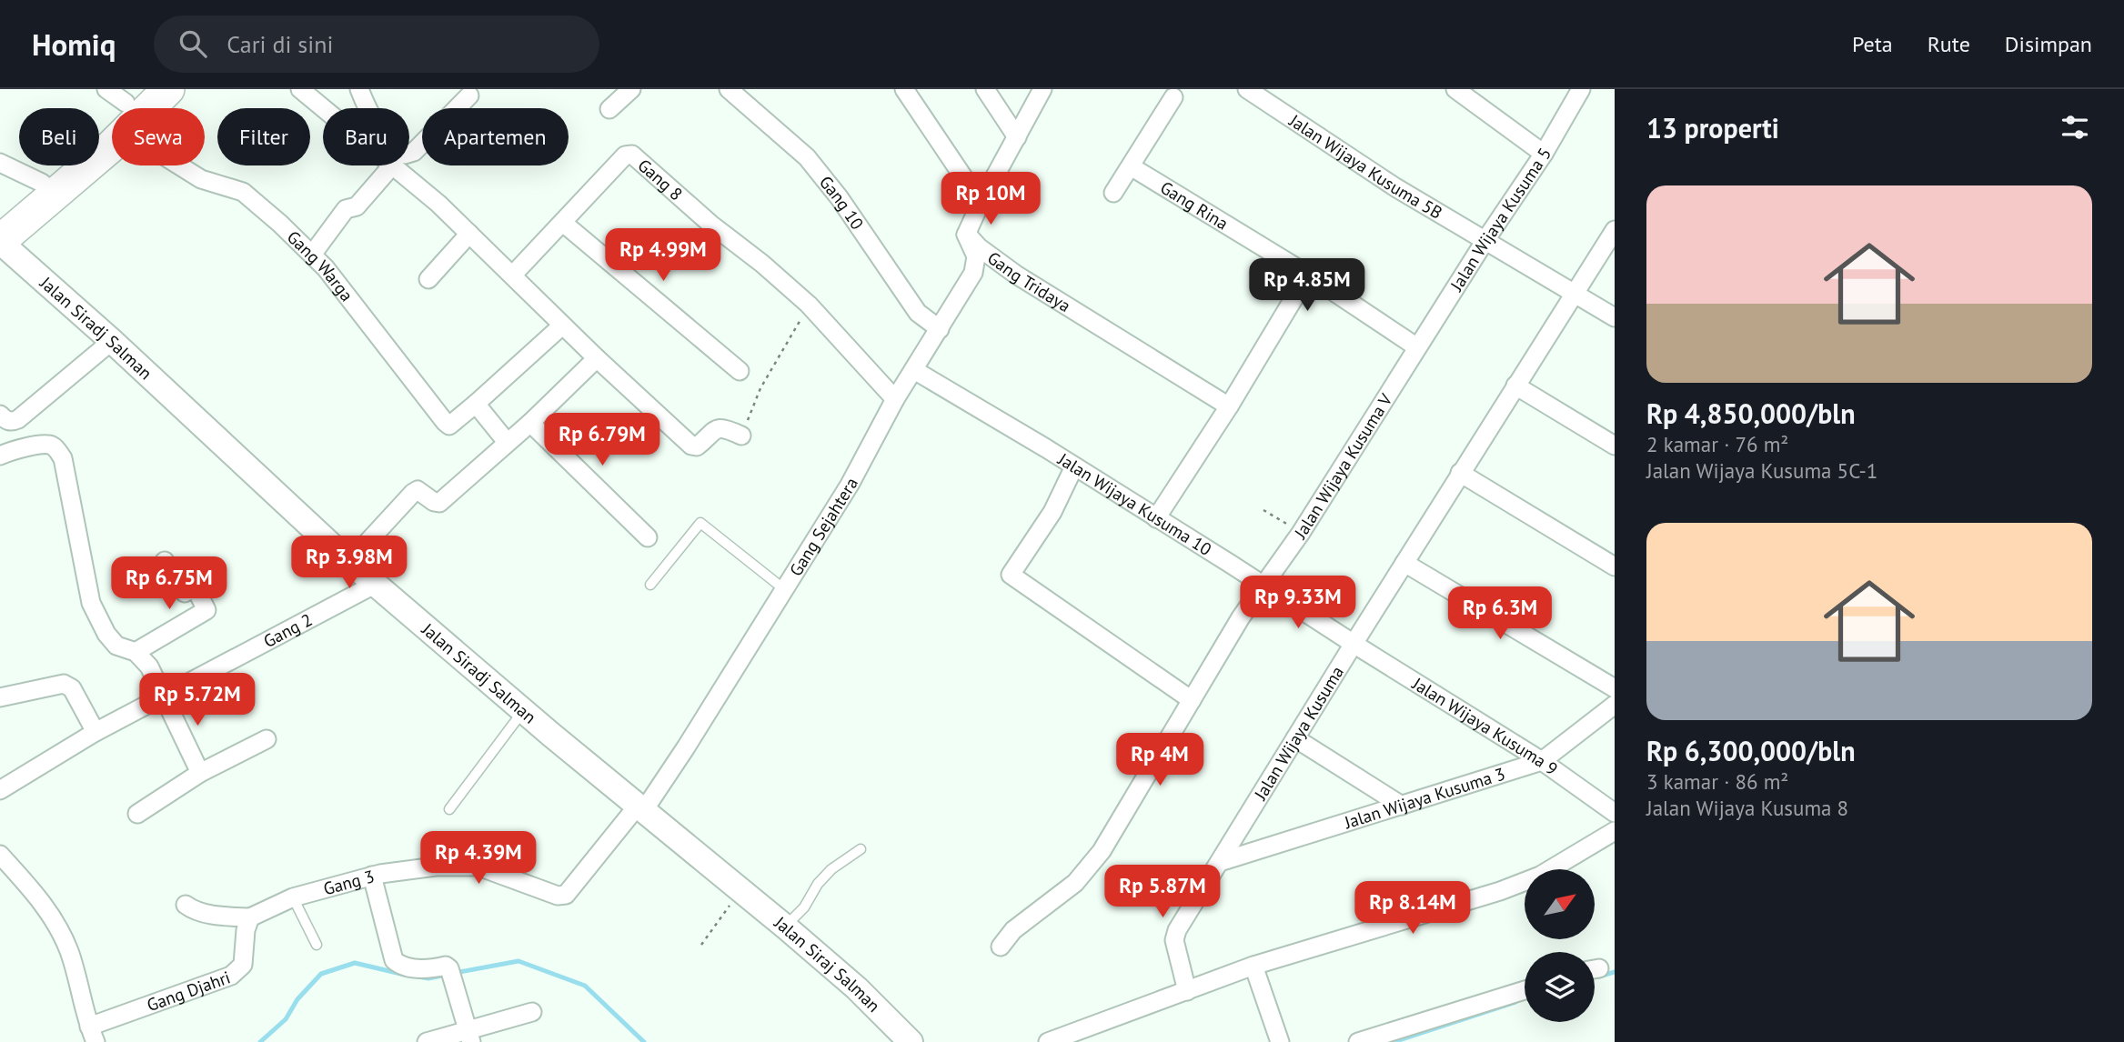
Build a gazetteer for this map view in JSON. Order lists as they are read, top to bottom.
{
  "streets": {
    "street": [
      "Jalan Wijaya Kusuma 5B",
      "Gang 8",
      "Gang 10",
      "Gang Rina",
      "Jalan Wijaya Kusuma 5",
      "Gang Warga",
      "Gang Tridaya",
      "Jalan Siradj Salman",
      "Jalan Wijaya Kusuma V",
      "Jalan Wijaya Kusuma 10",
      "Gang Sejahtera",
      "Gang 2",
      "Jalan Wijaya Kusuma 9",
      "Jalan Wijaya Kusuma",
      "Jalan Wijaya Kusuma 3",
      "Gang 3",
      "Jalan Siraj Salman",
      "Gang Djahri"
    ]
  },
  "crossings": [
    ["Jalan Wijaya Kusuma 5B", "Jalan Wijaya Kusuma 5"],
    ["Jalan Wijaya Kusuma 5B", "Jalan Wijaya Kusuma"],
    ["Gang 8", "Gang Sejahtera"],
    ["Gang 10", "Gang Sejahtera"],
    ["Gang Rina", "Jalan Wijaya Kusuma 5"],
    ["Gang Rina", "Jalan Wijaya Kusuma V"],
    ["Jalan Wijaya Kusuma 5", "Jalan Wijaya Kusuma V"],
    ["Gang Tridaya", "Gang Sejahtera"],
    ["Jalan Siradj Salman", "Gang Sejahtera"],
    ["Jalan Siradj Salman", "Gang 2"],
    ["Jalan Siradj Salman", "Gang 3"],
    ["Jalan Siradj Salman", "Jalan Siraj Salman"],
    ["Jalan Wijaya Kusuma V", "Jalan Wijaya Kusuma 10"],
    ["Jalan Wijaya Kusuma 10", "Gang Sejahtera"],
    ["Jalan Wijaya Kusuma 10", "Jalan Wijaya Kusuma 9"],
    ["Jalan Wijaya Kusuma 10", "Jalan Wijaya Kusuma"],
    ["Gang Sejahtera", "Gang 3"],
    ["Jalan Wijaya Kusuma 9", "Jalan Wijaya Kusuma"],
    ["Jalan Wijaya Kusuma 9", "Jalan Wijaya Kusuma 3"],
    ["Jalan Wijaya Kusuma", "Jalan Wijaya Kusuma 3"],
    ["Gang 3", "Gang Djahri"]
  ],
  "north": "top right",
  "page": {
    "header": "Homiq",
    "search": "Cari di sini",
    "nav": ["Peta", "Rute", "Disimpan"],
    "heading": "13 properti",
    "chip": [
      "Beli",
      "Sewa",
      "Filter",
      "Baru",
      "Apartemen"
    ],
    "list": [
      {
        "name": "Rp 4,850,000/bln",
        "note": "2 kamar · 76 m² · Jalan Wijaya Kusuma 5C-1"
      },
      {
        "name": "Rp 6,300,000/bln",
        "note": "3 kamar · 86 m² · Jalan Wijaya Kusuma 8"
      }
    ],
    "price": [
      "Rp 10M",
      "Rp 4.99M",
      "Rp 4.85M",
      "Rp 6.79M",
      "Rp 3.98M",
      "Rp 6.75M",
      "Rp 9.33M",
      "Rp 6.3M",
      "Rp 5.72M",
      "Rp 4M",
      "Rp 4.39M",
      "Rp 5.87M",
      "Rp 8.14M"
    ]
  }
}
